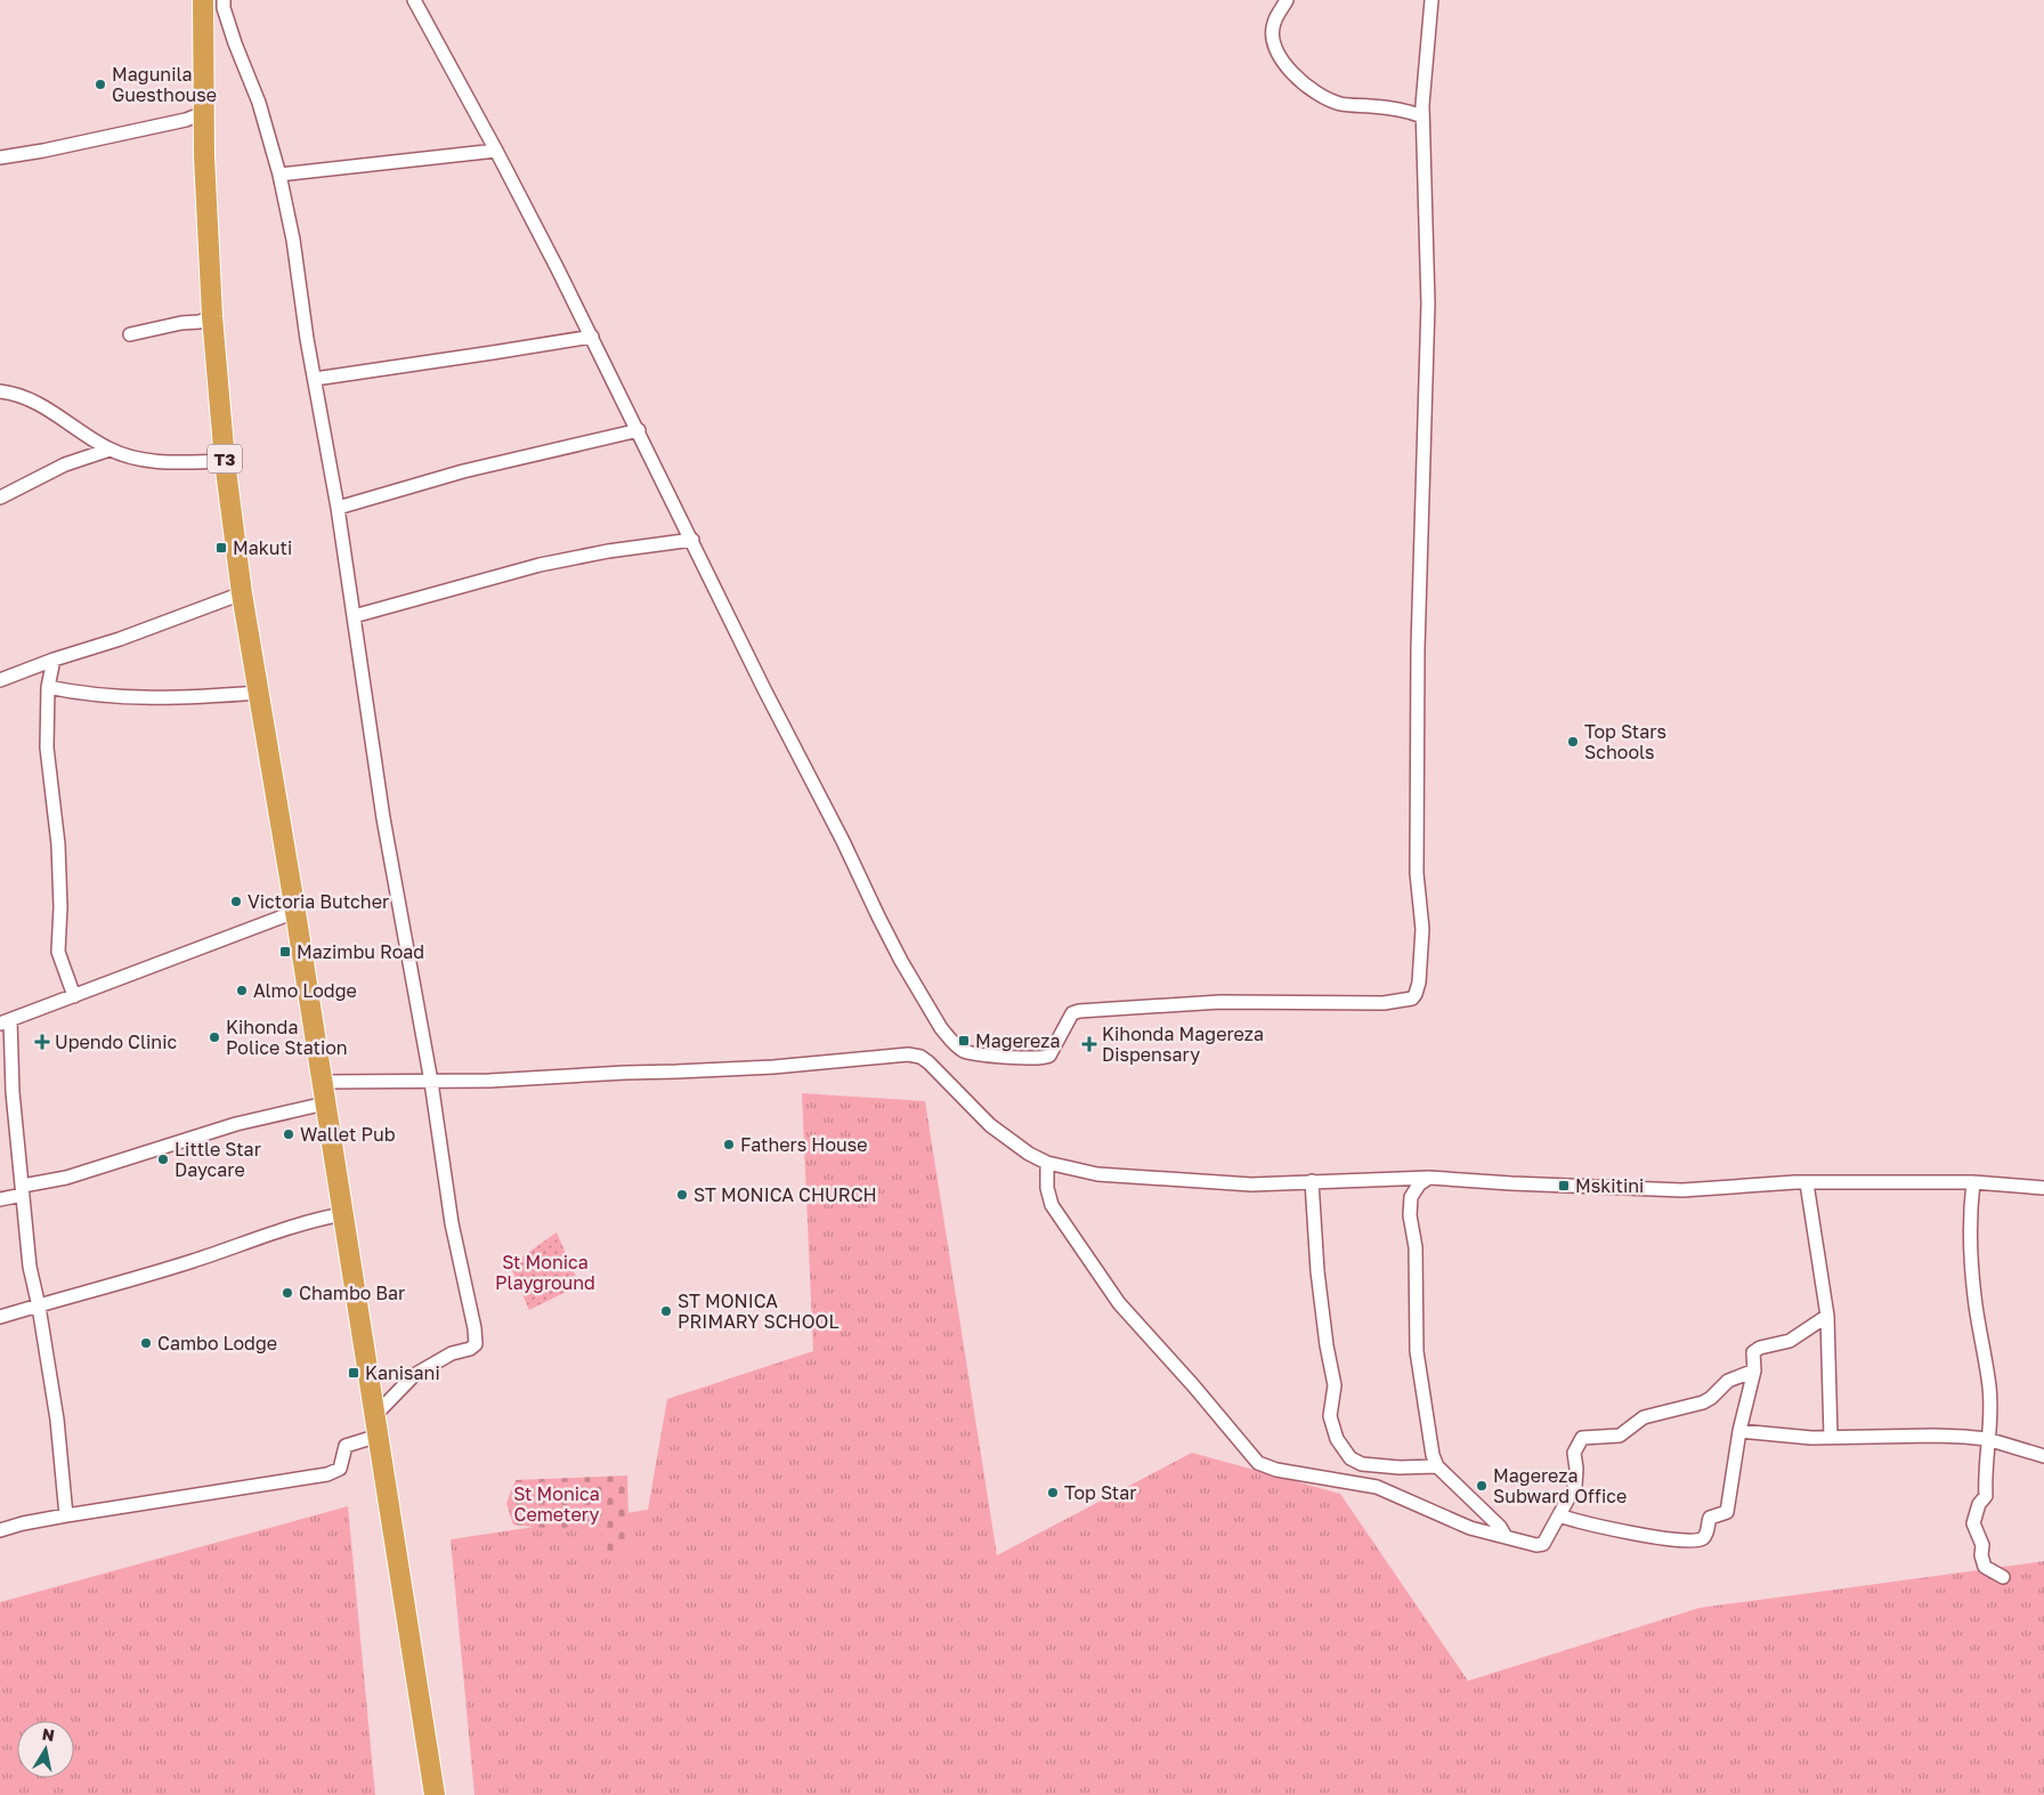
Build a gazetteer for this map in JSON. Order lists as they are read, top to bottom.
{
  "streets": {
    "highway": ["T3"]
  },
  "parks": ["St Monica Playground", "St Monica Cemetery"],
  "places": {
    "other": [
      "Magunila Guesthouse",
      "Top Stars Schools",
      "Victoria Butcher",
      "Almo Lodge",
      "Kihonda Police Station",
      "Wallet Pub",
      "Fathers House",
      "Little Star Daycare",
      "ST MONICA CHURCH",
      "Chambo Bar",
      "ST MONICA PRIMARY SCHOOL",
      "Cambo Lodge",
      "Magereza Subward Office",
      "Top Star"
    ],
    "transit": [
      "Makuti",
      "Mazimbu Road",
      "Magereza",
      "Mskitini",
      "Kanisani"
    ],
    "health": ["Upendo Clinic", "Kihonda Magereza Dispensary"]
  },
  "north": "top"
}
